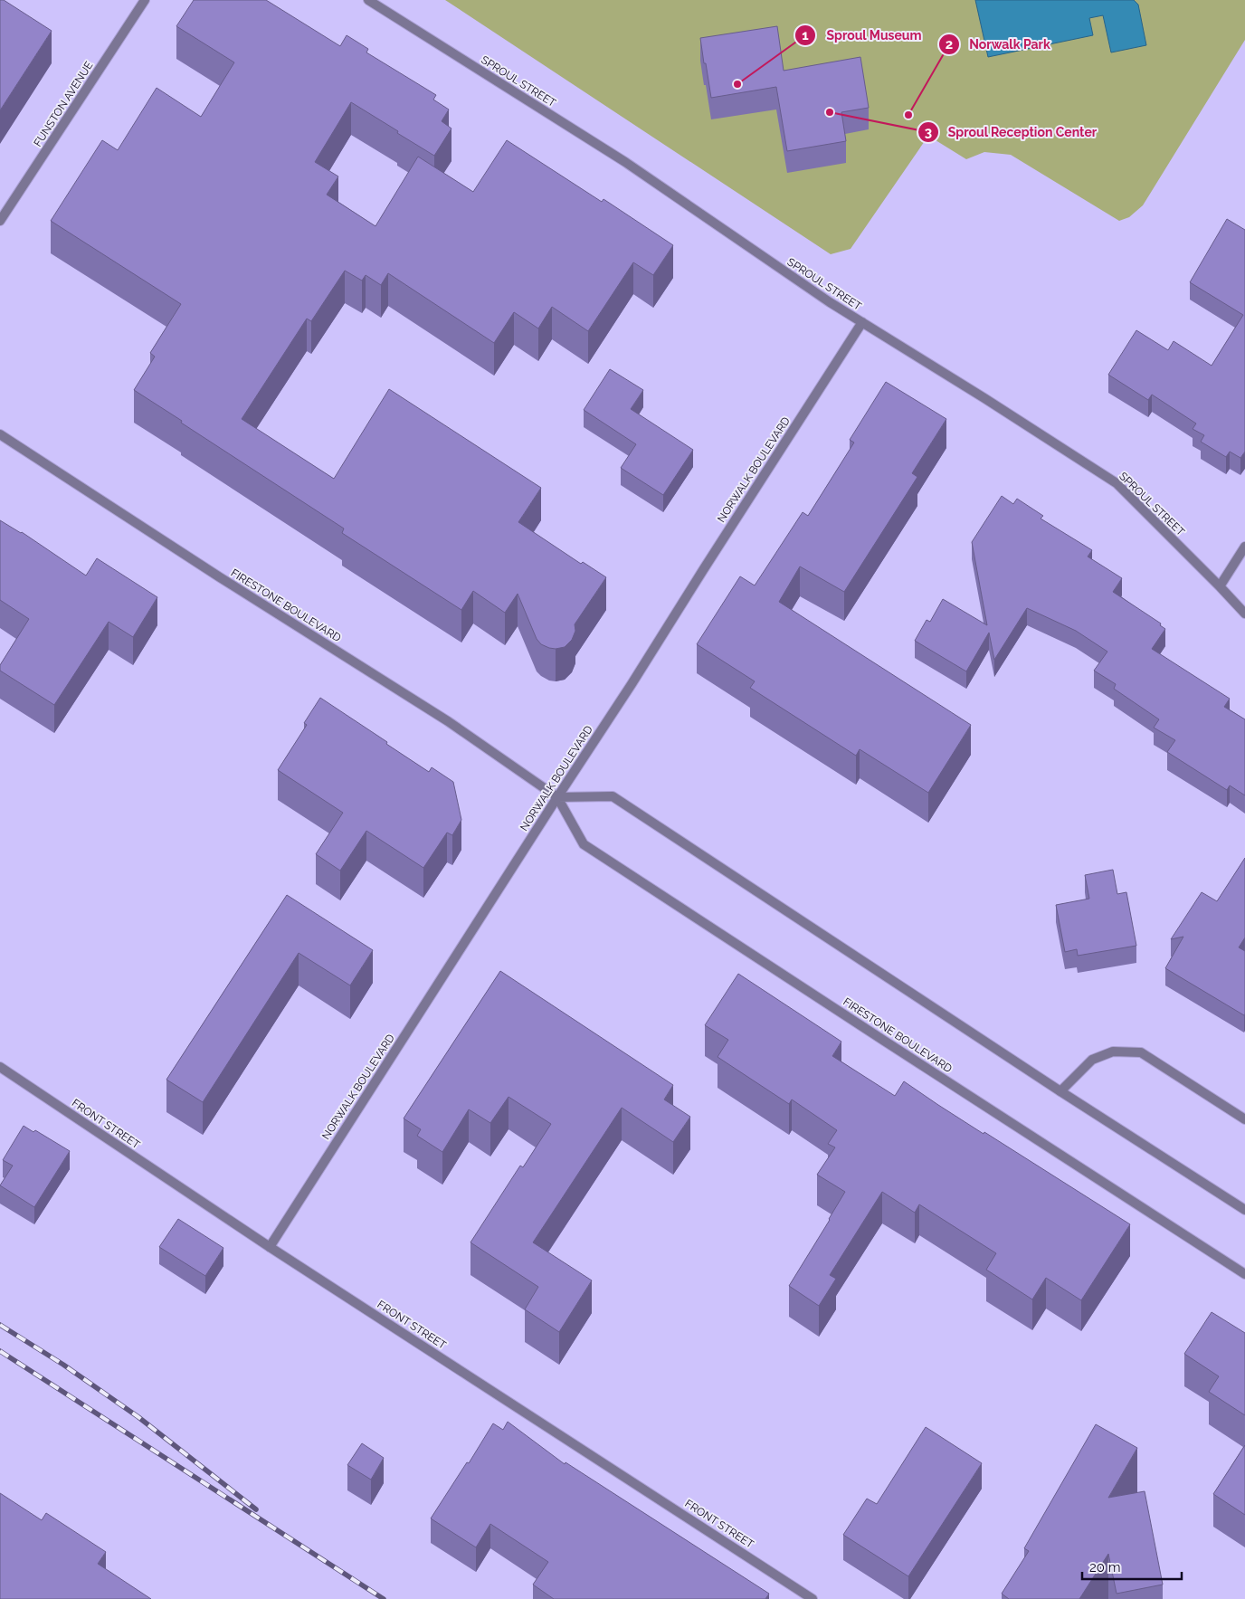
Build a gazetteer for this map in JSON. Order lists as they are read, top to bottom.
{
  "streets": {
    "street": [
      "SPROUL STREET",
      "FUNSTON AVENUE",
      "NORWALK BOULEVARD",
      "FIRESTONE BOULEVARD",
      "FRONT STREET"
    ]
  },
  "crossings": [
    ["SPROUL STREET", "NORWALK BOULEVARD"],
    ["NORWALK BOULEVARD", "FIRESTONE BOULEVARD"],
    ["NORWALK BOULEVARD", "FRONT STREET"]
  ],
  "places": ["Sproul Museum", "Sproul Reception Center", "Norwalk Park"],
  "scale_bar": "20 m"
}
